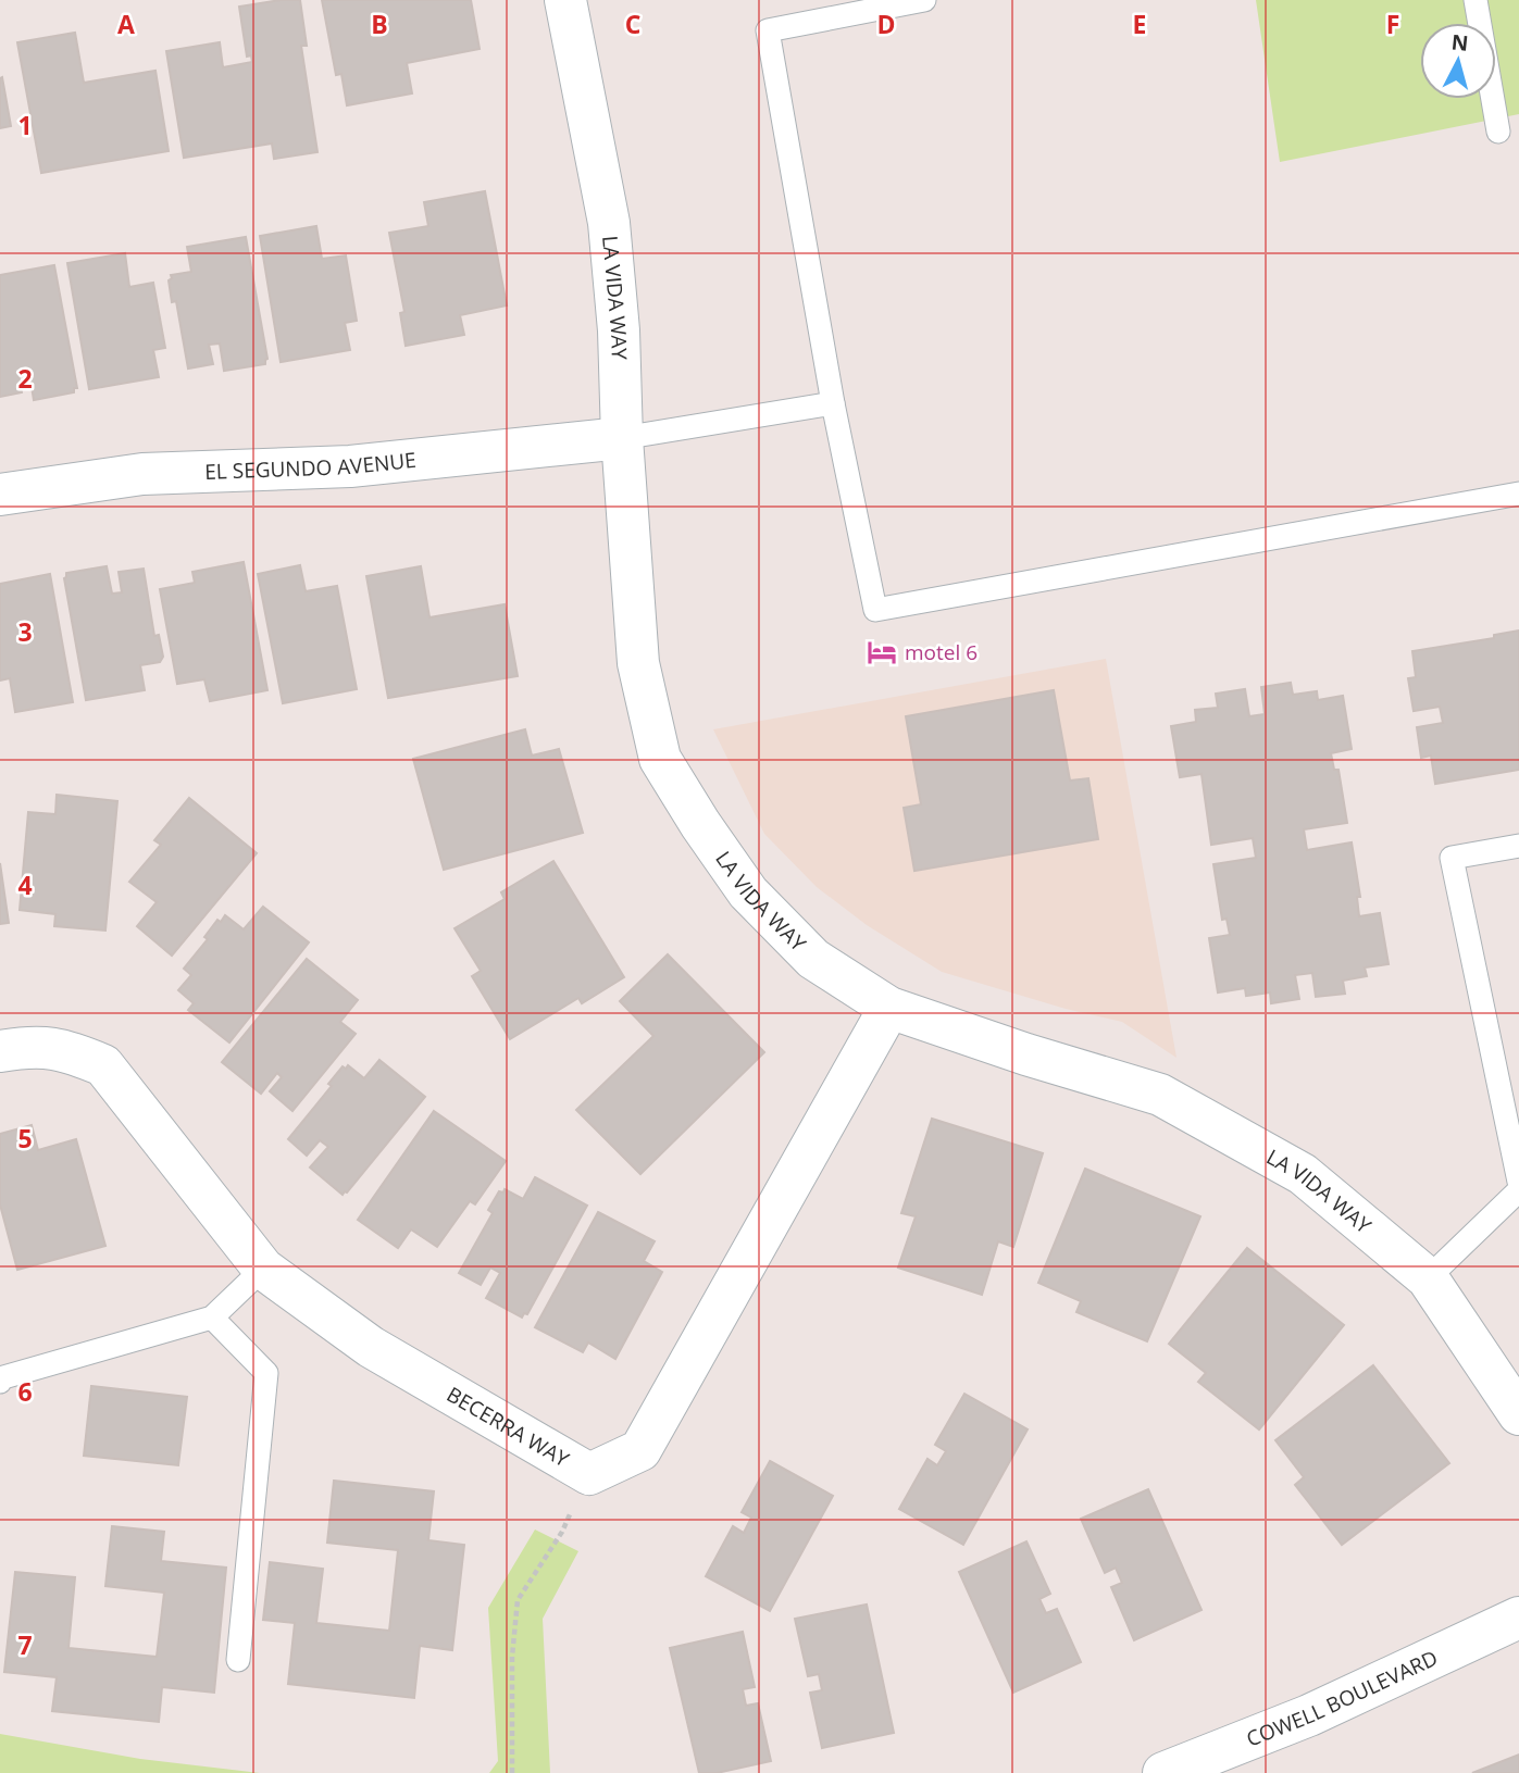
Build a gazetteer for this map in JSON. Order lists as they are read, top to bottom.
{
  "streets": {
    "street": [
      "LA VIDA WAY",
      "EL SEGUNDO AVENUE",
      "BECERRA WAY",
      "COWELL BOULEVARD"
    ]
  },
  "crossings": [
    ["LA VIDA WAY", "EL SEGUNDO AVENUE"],
    ["LA VIDA WAY", "BECERRA WAY"]
  ],
  "places": {
    "hotel": ["motel 6"]
  },
  "north": "top",
  "grid": {
    "columns": [
      "A",
      "B",
      "C",
      "D",
      "E",
      "F"
    ],
    "rows": [
      "1",
      "2",
      "3",
      "4",
      "5",
      "6",
      "7"
    ]
  }
}
